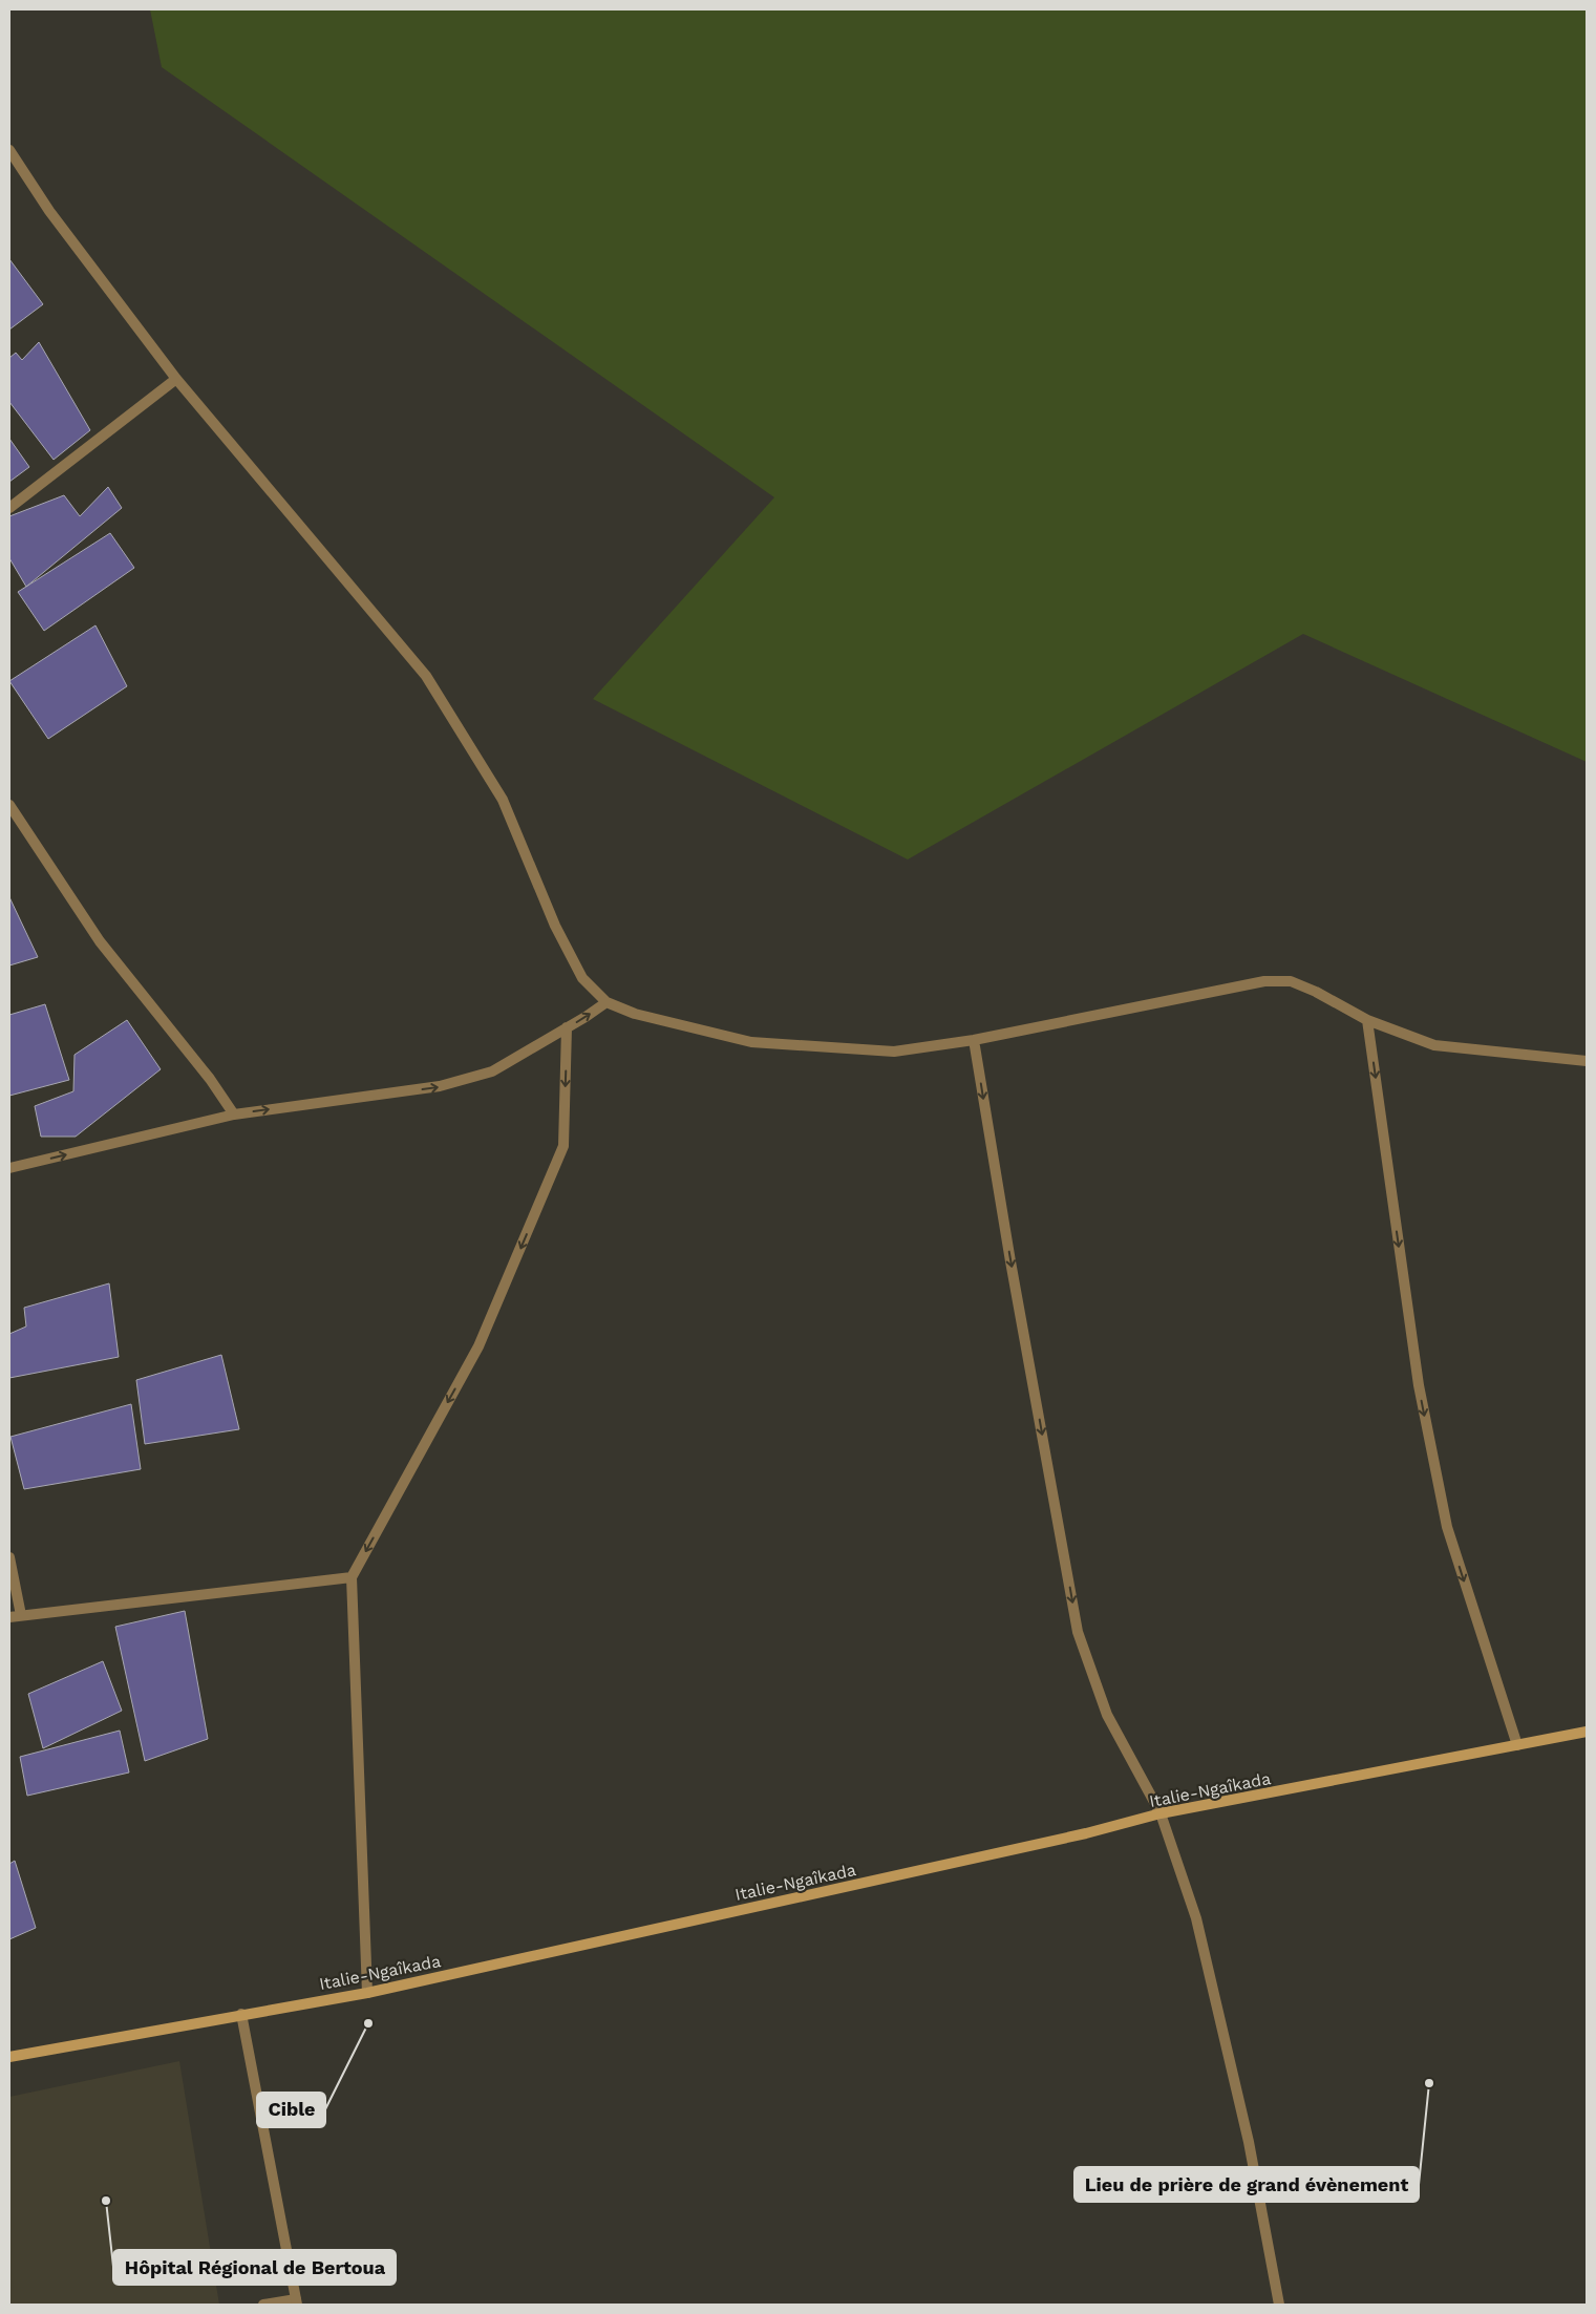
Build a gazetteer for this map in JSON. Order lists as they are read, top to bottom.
{
  "streets": {
    "street": ["Italie-Ngaîkada"]
  },
  "places": ["Cible", "Lieu de prière de grand évènement", "Hôpital Régional de Bertoua"]
}
